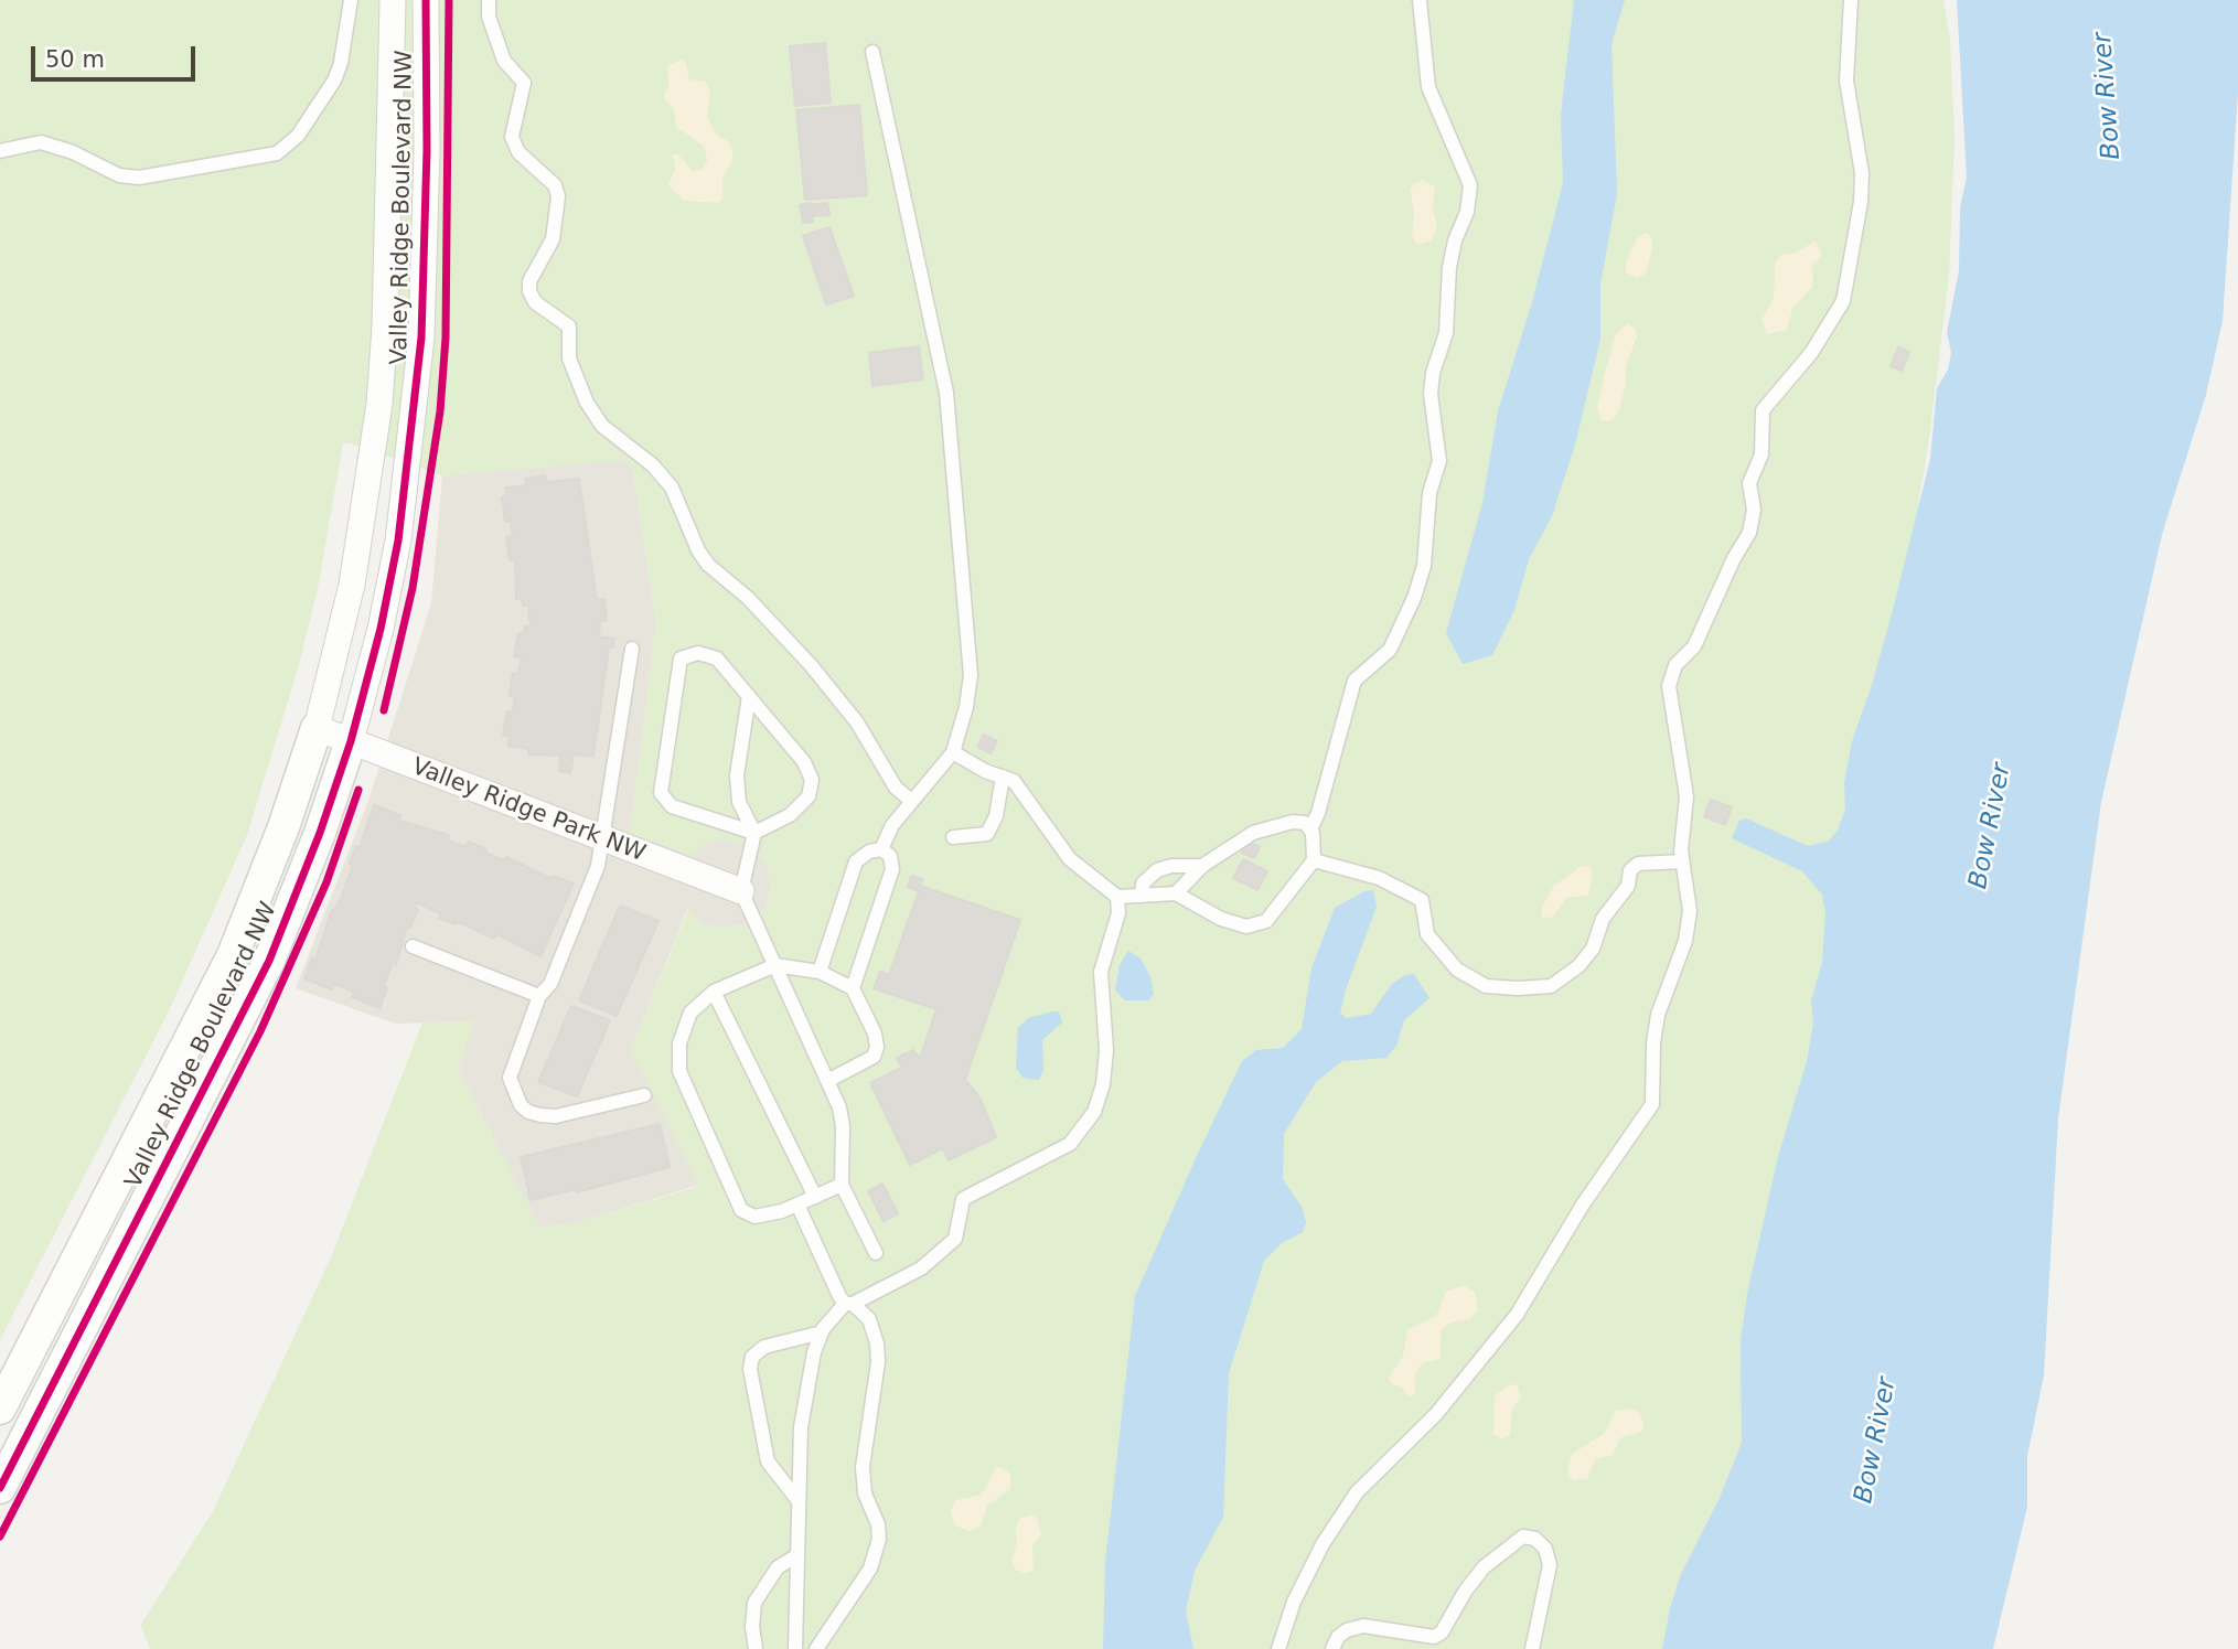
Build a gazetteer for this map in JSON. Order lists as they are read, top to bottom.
{
  "streets": {
    "street": ["Valley Ridge Boulevard NW", "Valley Ridge Park NW"]
  },
  "crossings": [
    ["Valley Ridge Boulevard NW", "Valley Ridge Park NW"]
  ],
  "water": ["Bow River"],
  "scale_bar": "50 m"
}
